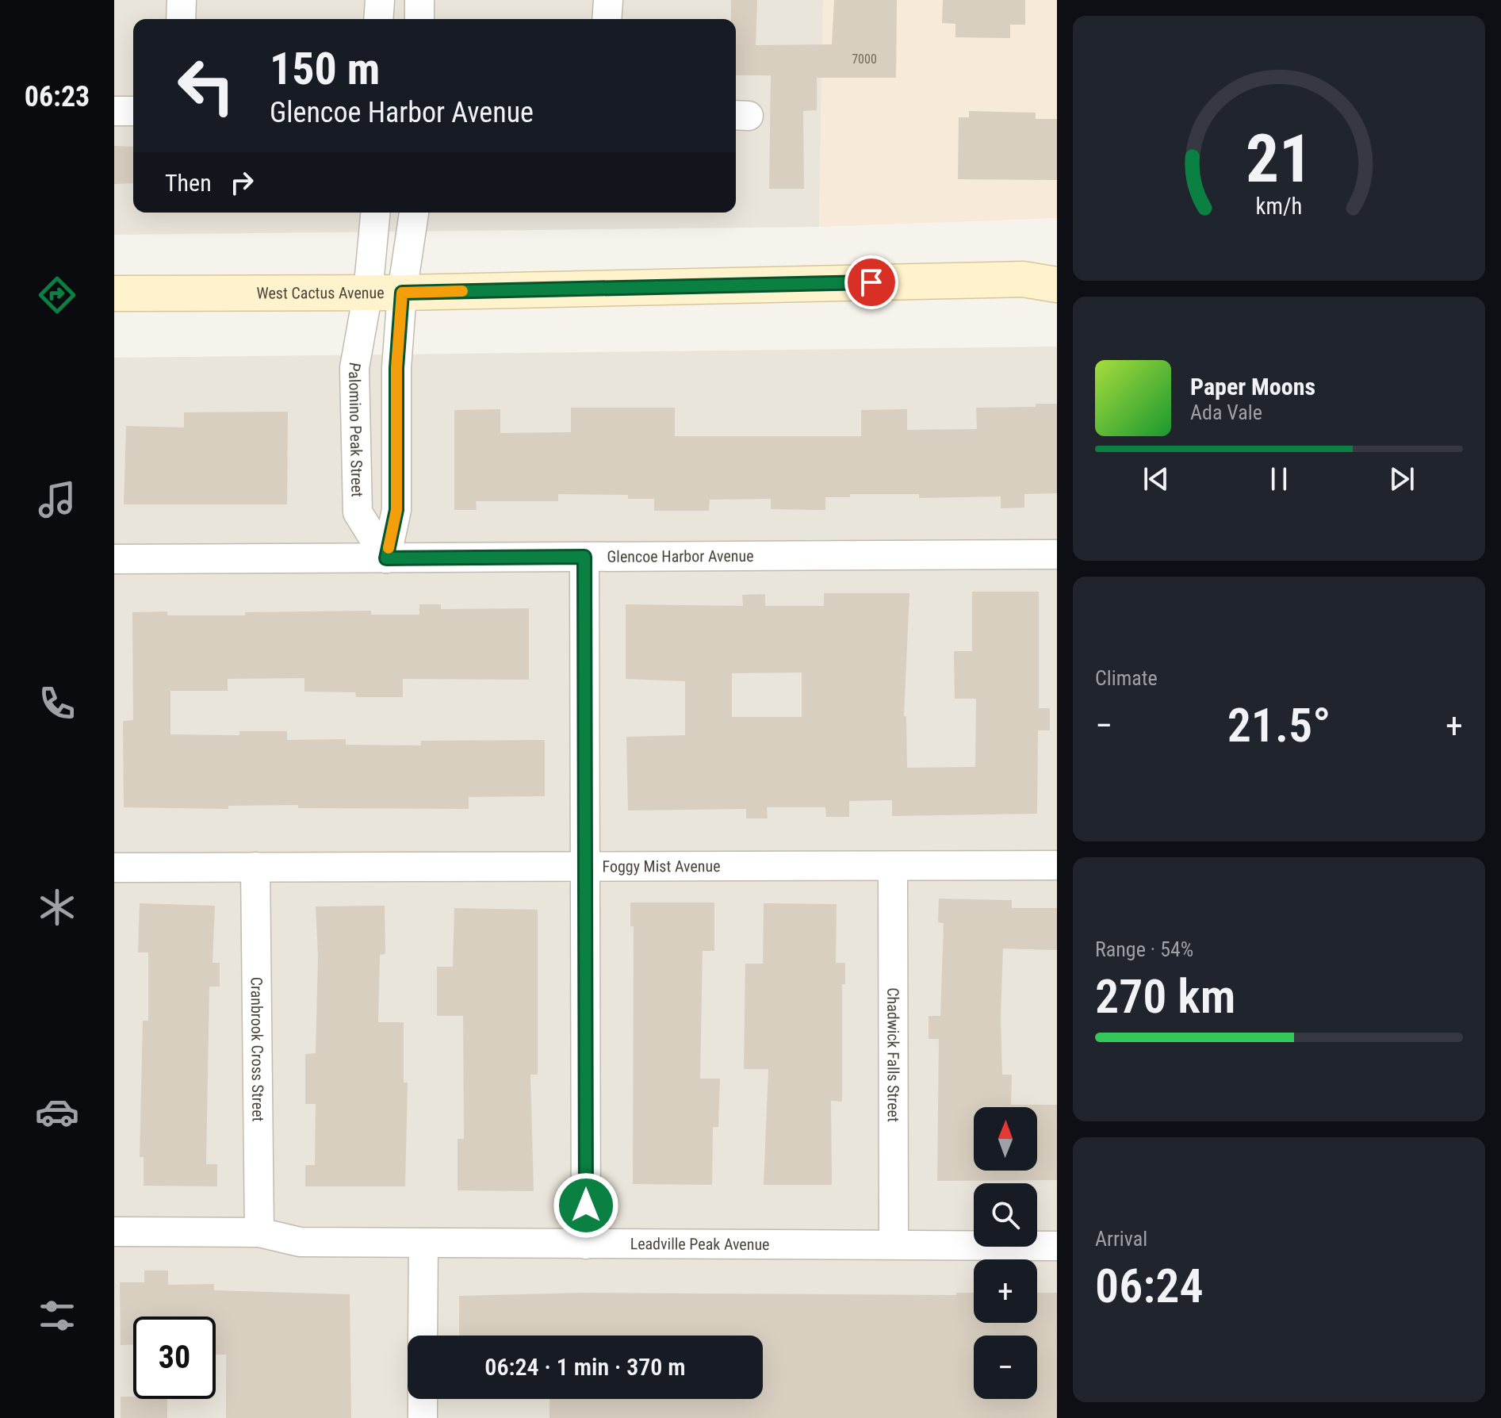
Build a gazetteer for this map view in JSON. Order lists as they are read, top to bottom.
{
  "streets": {
    "main road": ["West Cactus Avenue"],
    "street": [
      "Palomino Peak Street",
      "Glencoe Harbor Avenue",
      "Foggy Mist Avenue",
      "Cranbrook Cross Street",
      "Chadwick Falls Street",
      "Leadville Peak Avenue"
    ]
  },
  "crossings": [
    ["West Cactus Avenue", "Palomino Peak Street"],
    ["Palomino Peak Street", "Glencoe Harbor Avenue"],
    ["Foggy Mist Avenue", "Cranbrook Cross Street"],
    ["Foggy Mist Avenue", "Chadwick Falls Street"],
    ["Cranbrook Cross Street", "Leadville Peak Avenue"],
    ["Chadwick Falls Street", "Leadville Peak Avenue"]
  ],
  "house_numbers": ["7000"],
  "north": "top",
  "page": {
    "tabs": "06:23",
    "turn": ["150 m", "Glencoe Harbor Avenue"],
    "then": "Then",
    "song": ["Paper Moons", "Ada Vale"],
    "tile": [
      "Climate",
      ["Range · 54%", "270 km"],
      ["Arrival", "06:24"]
    ],
    "heat": ["−", "21.5°", "+"],
    "map_buttons": ["+", "−"],
    "limit": "30",
    "trip": "06:24 · 1 min · 370 m",
    "gauge": ["21", "km/h"]
  }
}
